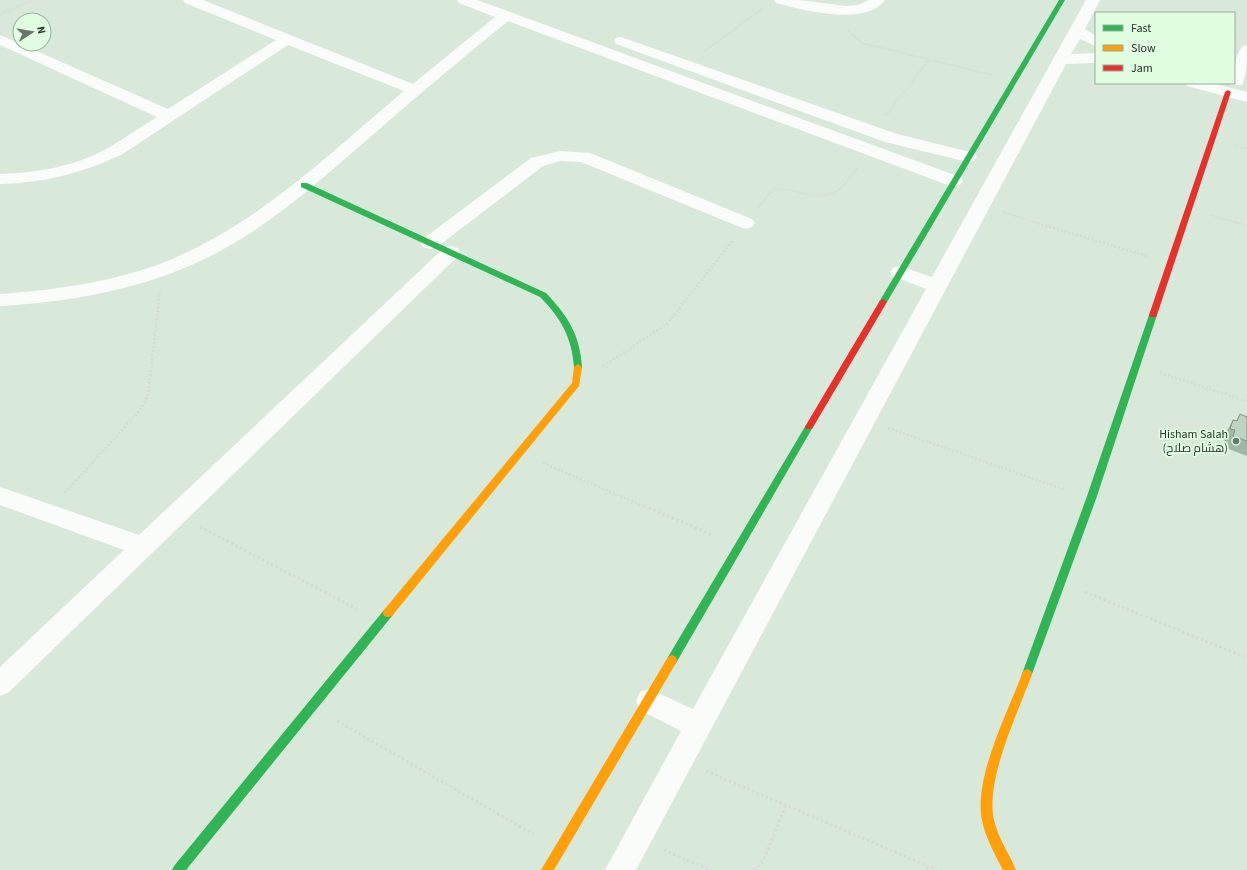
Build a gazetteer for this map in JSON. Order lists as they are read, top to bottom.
{
  "places": ["Hisham Salah (هشام صلاح)"],
  "legend": ["Fast", "Slow", "Jam"],
  "north": "right"
}
